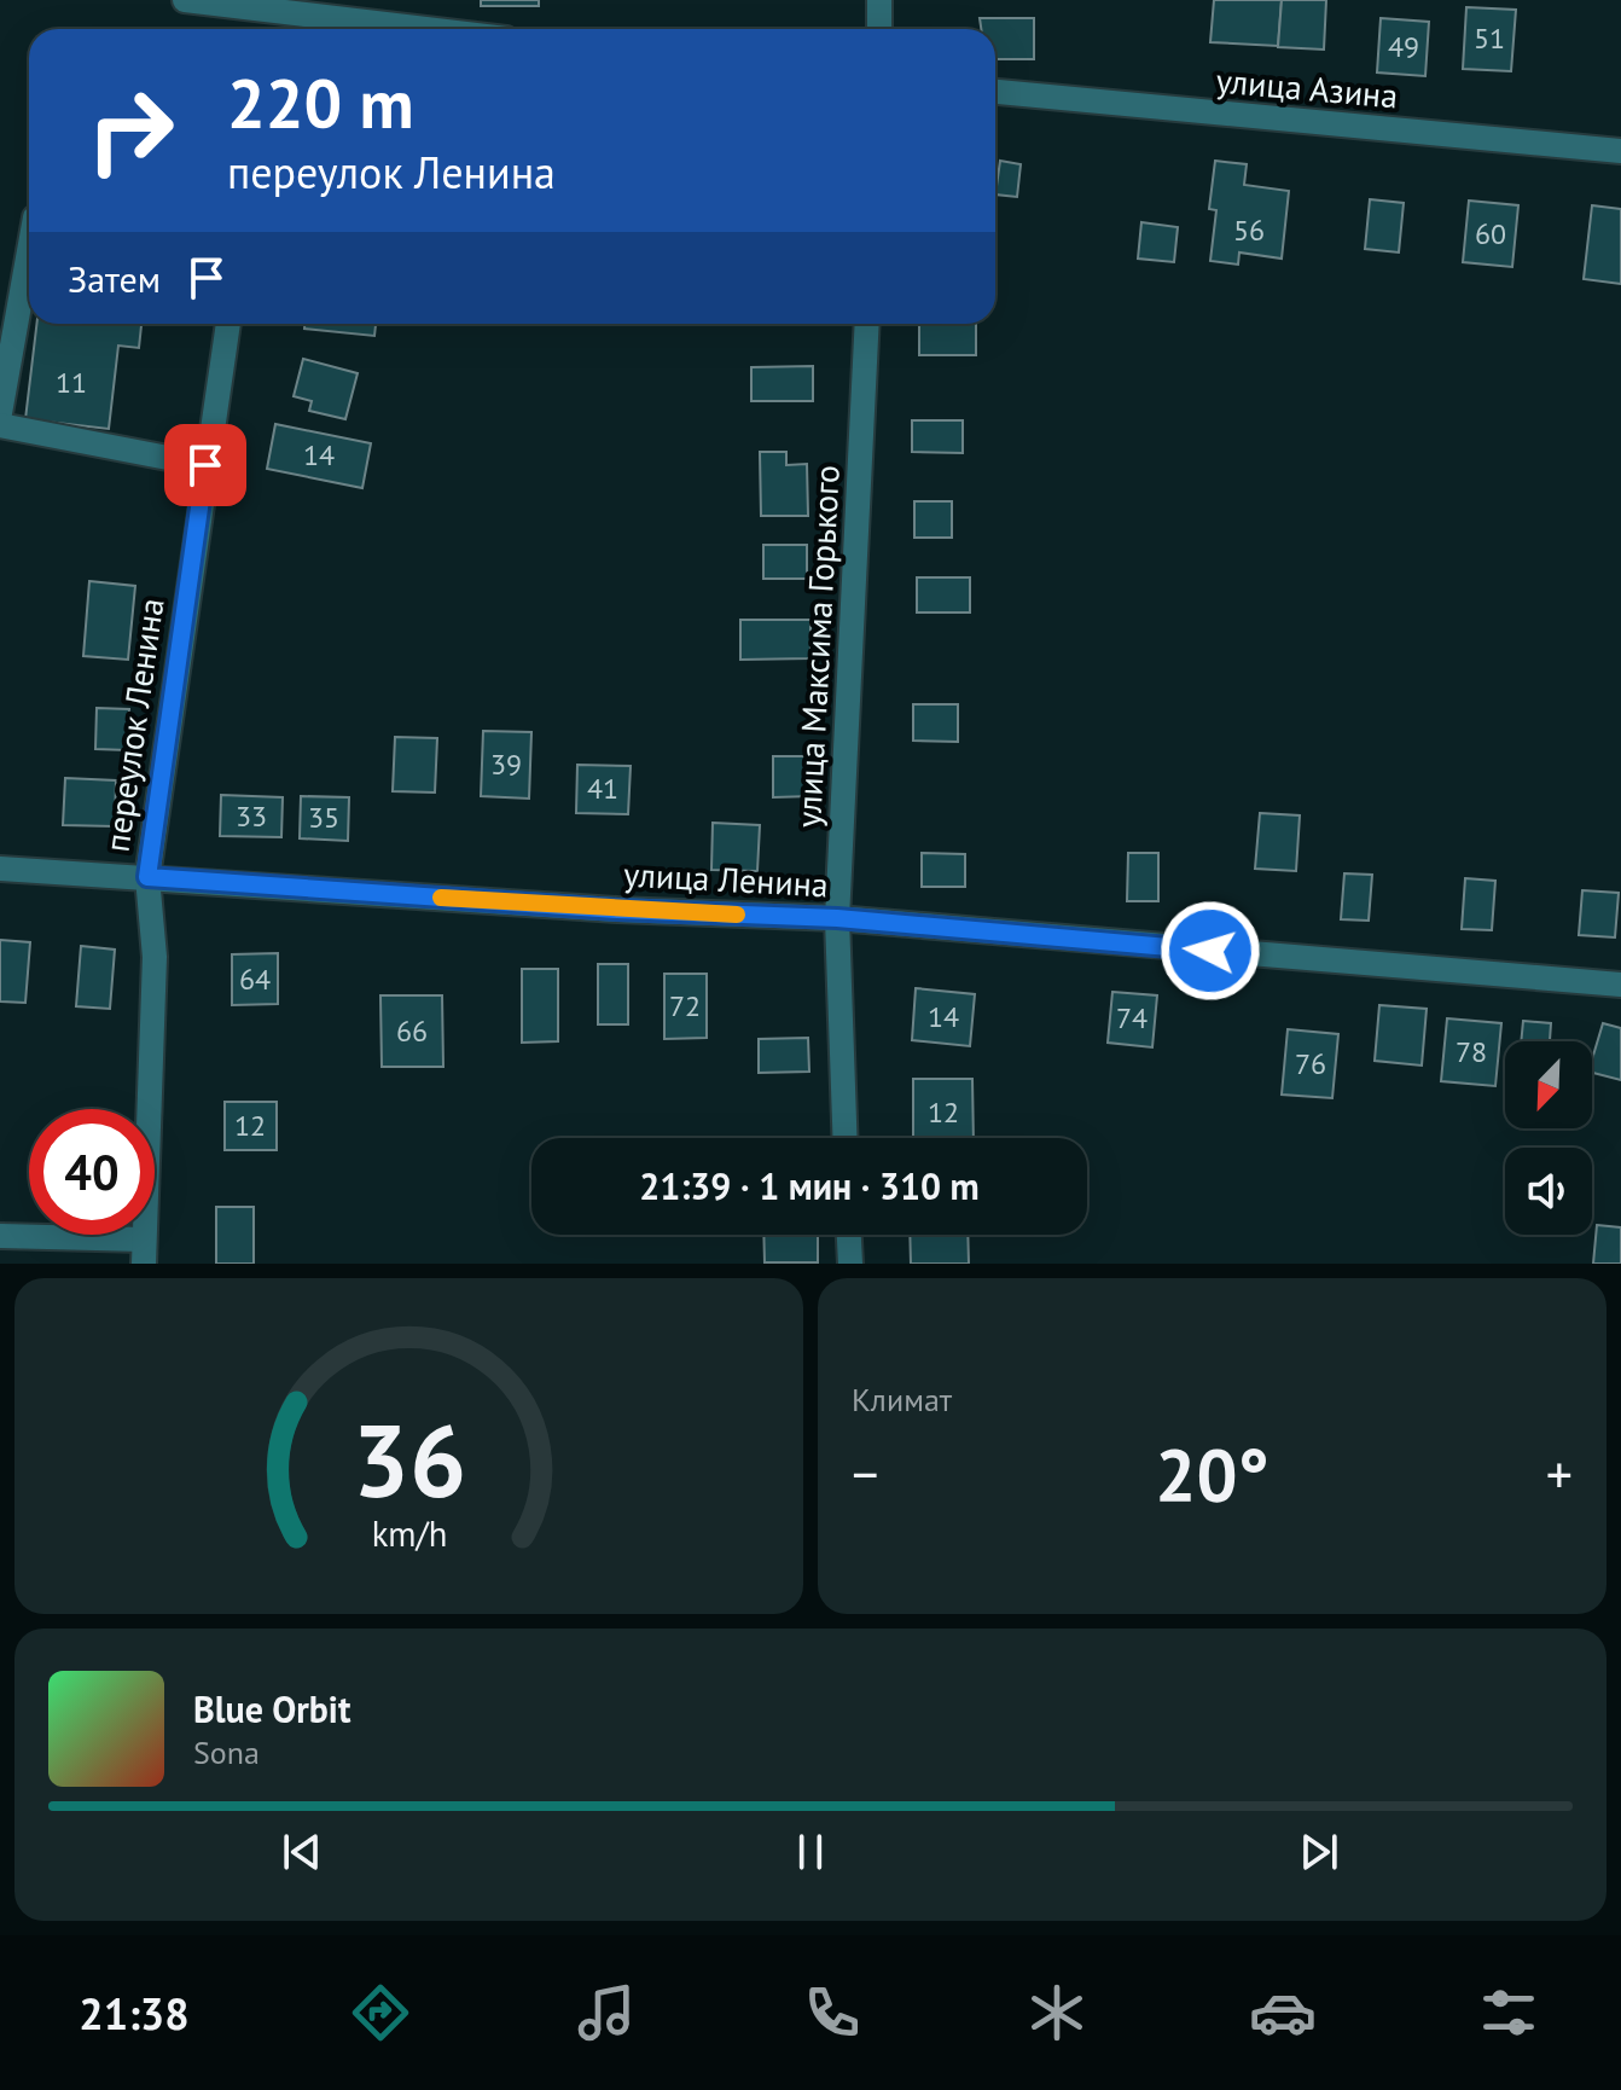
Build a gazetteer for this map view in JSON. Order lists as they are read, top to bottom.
{
  "streets": {
    "street": [
      "улица Азина",
      "улица Максима Горького",
      "переулок Ленина",
      "улица Ленина"
    ]
  },
  "crossings": [
    ["улица Максима Горького", "улица Ленина"],
    ["переулок Ленина", "улица Ленина"]
  ],
  "house_numbers": [
    "51",
    "49",
    "56",
    "60",
    "11",
    "14",
    "39",
    "41",
    "33",
    "35",
    "64",
    "72",
    "14",
    "74",
    "66",
    "78",
    "76",
    "12",
    "12"
  ],
  "north": "bottom left",
  "page": {
    "turn": ["220 m", "переулок Ленина"],
    "then": "Затем",
    "limit": "40",
    "trip": "21:39 · 1 мин · 310 m",
    "tile": "Климат",
    "heat": ["−", "20°", "+"],
    "song": ["Blue Orbit", "Sona"],
    "tabs": "21:38",
    "gauge": ["36", "km/h"]
  }
}
